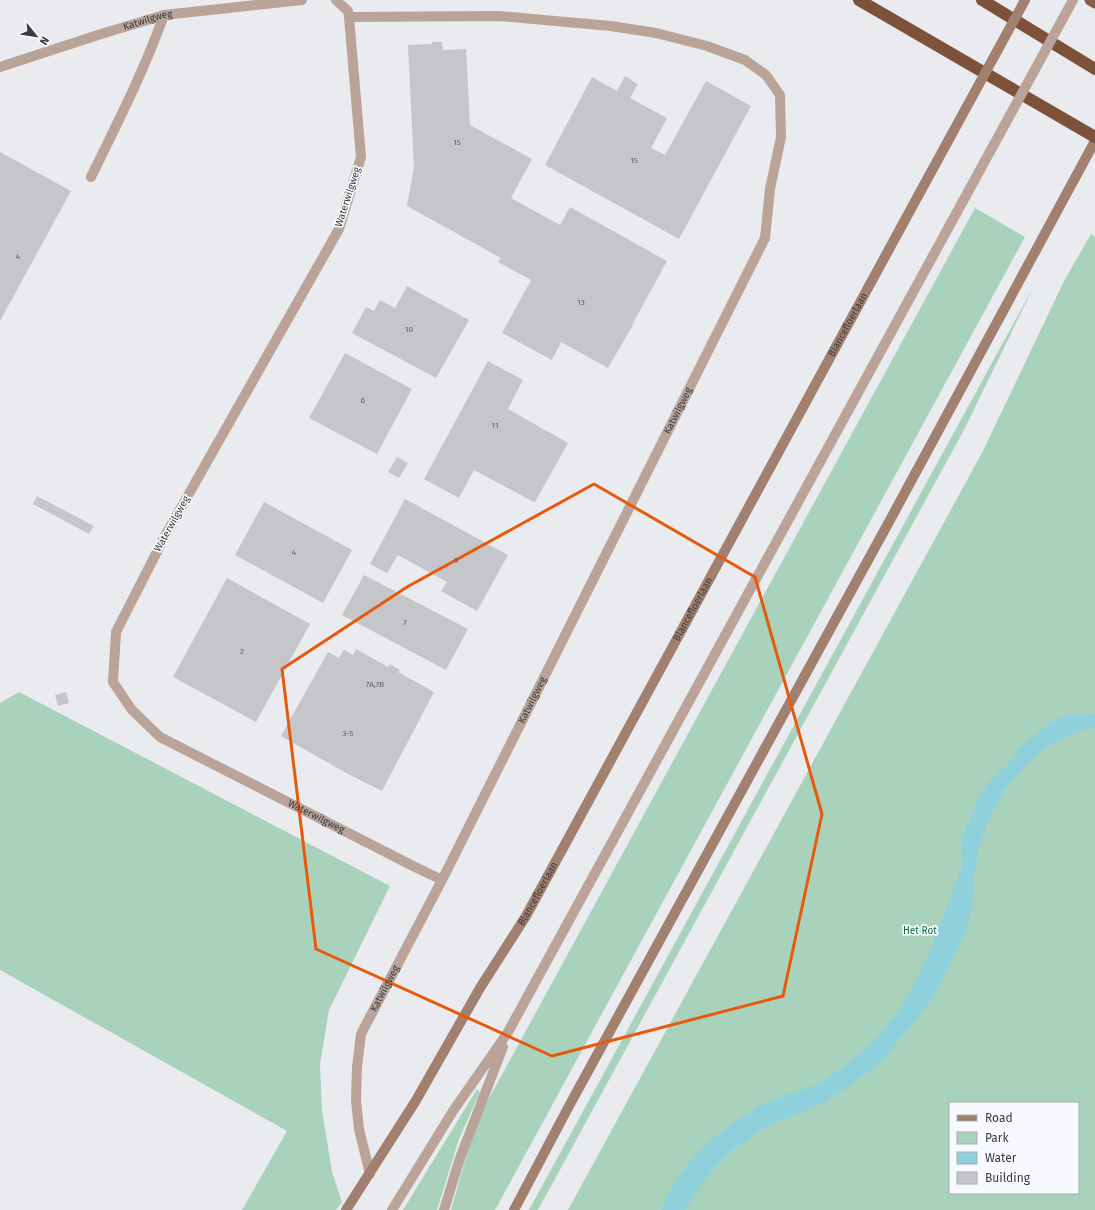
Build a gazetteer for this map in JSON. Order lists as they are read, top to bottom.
{
  "streets": {
    "main road": ["Blancefloerlaan"],
    "street": ["Katwilgweg", "Waterwilgweg"]
  },
  "crossings": [
    ["Katwilgweg", "Waterwilgweg"],
    ["Katwilgweg", "Blancefloerlaan"]
  ],
  "parks": ["Het Rot"],
  "house_numbers": [
    "15",
    "15",
    "4",
    "13",
    "10",
    "6",
    "11",
    "4",
    "9",
    "7",
    "2",
    "7A,7B",
    "3-5"
  ],
  "legend": [
    "Road",
    "Park",
    "Water",
    "Building"
  ],
  "north": "bottom right"
}
